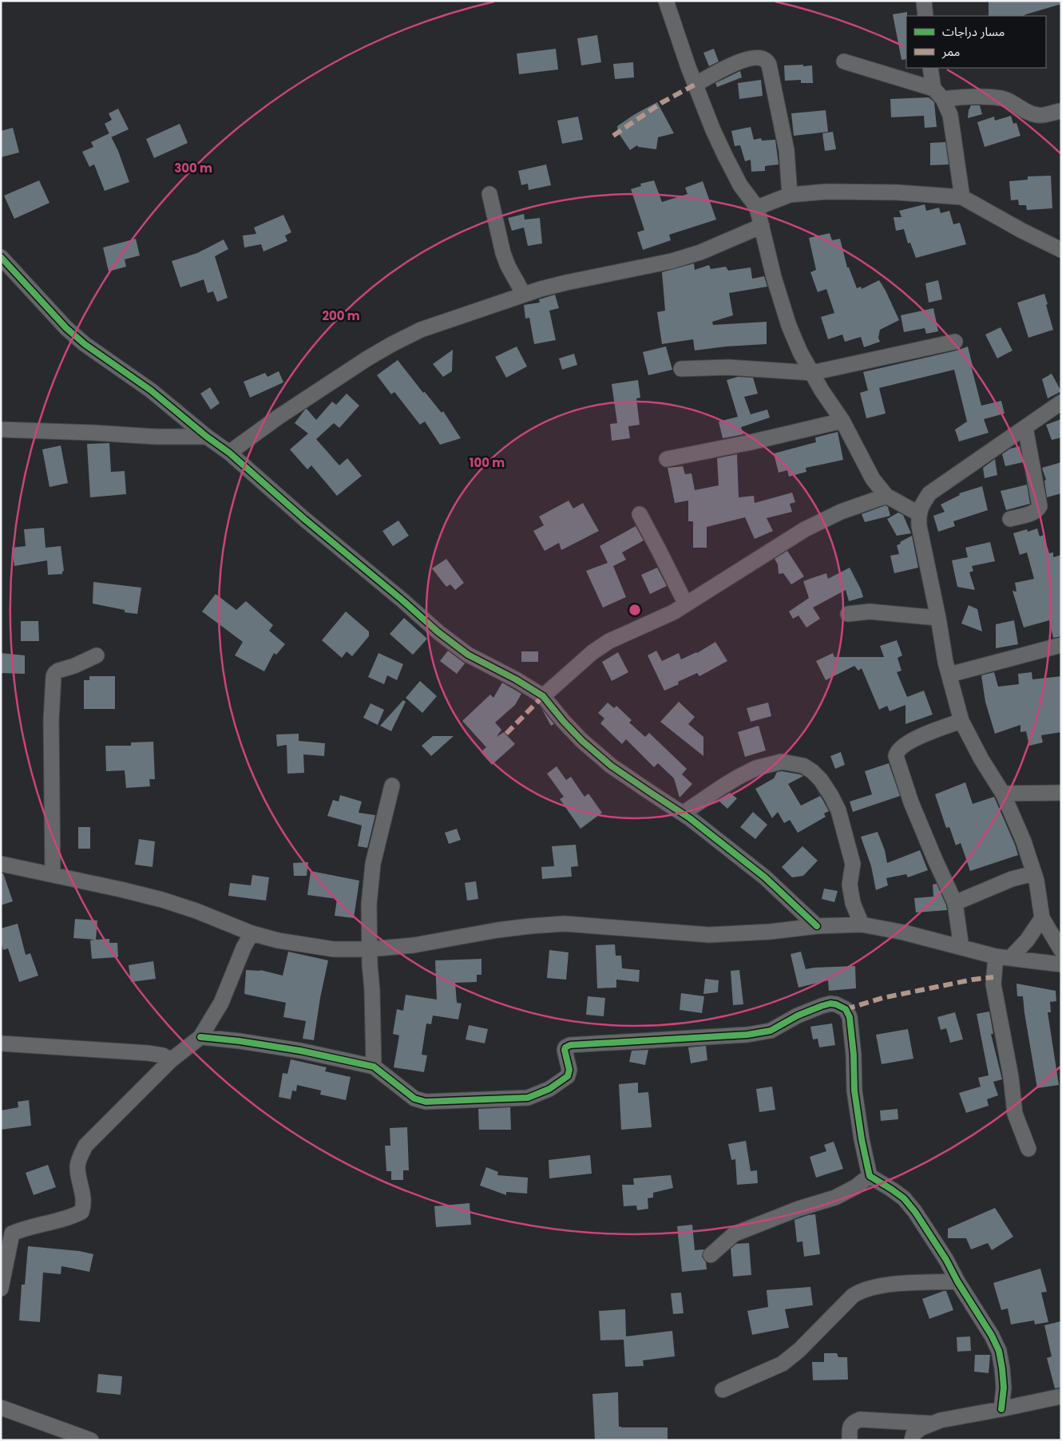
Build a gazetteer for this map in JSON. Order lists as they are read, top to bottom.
{
  "legend": ["مسار دراجات", "ممر"],
  "rings": ["300 m", "200 m", "100 m"]
}
